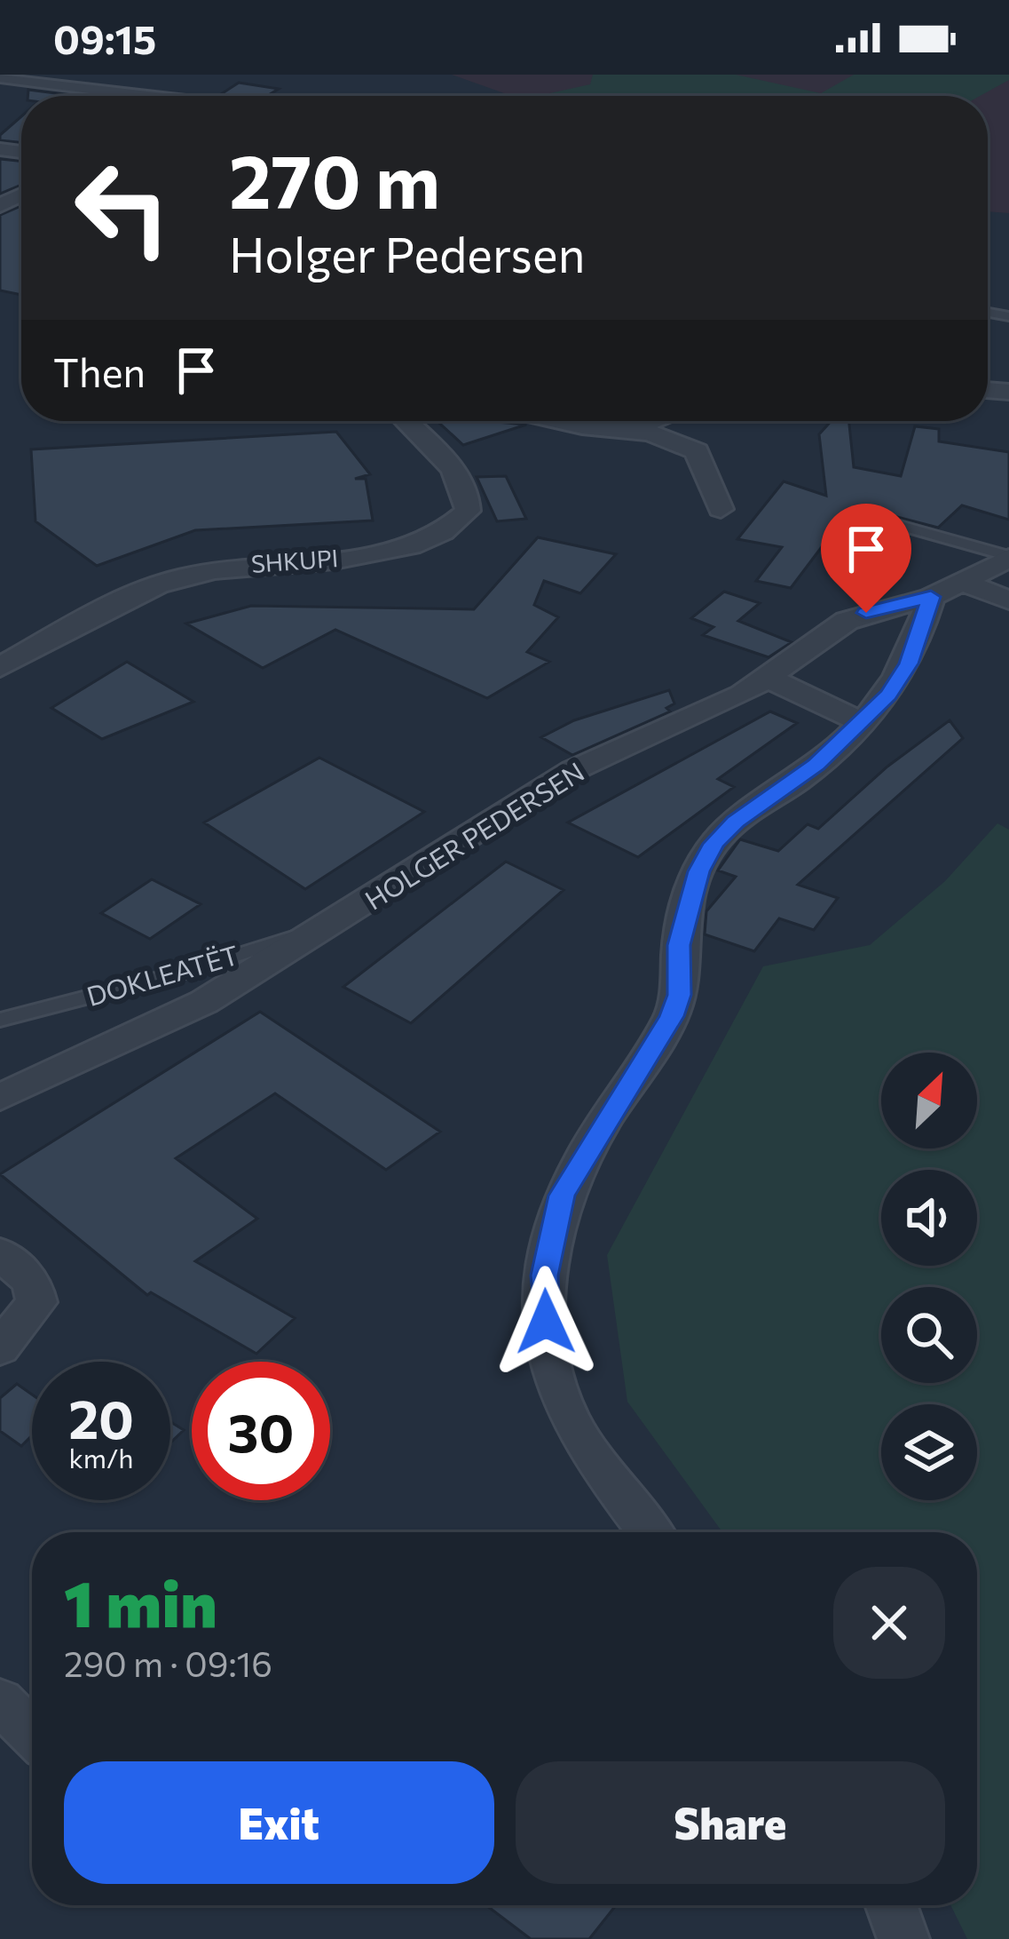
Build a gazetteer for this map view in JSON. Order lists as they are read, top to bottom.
{
  "streets": {
    "street": ["SHKUPI", "HOLGER PEDERSEN"],
    "lane": ["DOKLEATËT"]
  },
  "crossings": [
    ["HOLGER PEDERSEN", "DOKLEATËT"]
  ],
  "north": "top right",
  "page": {
    "status": "09:15",
    "turn": ["270 m", "Holger Pedersen"],
    "then": "Then",
    "speed": "20 km/h",
    "limit": "30",
    "heading": ["1 min", "290 m · 09:16"],
    "buttons": ["Exit", "Share"]
  }
}
